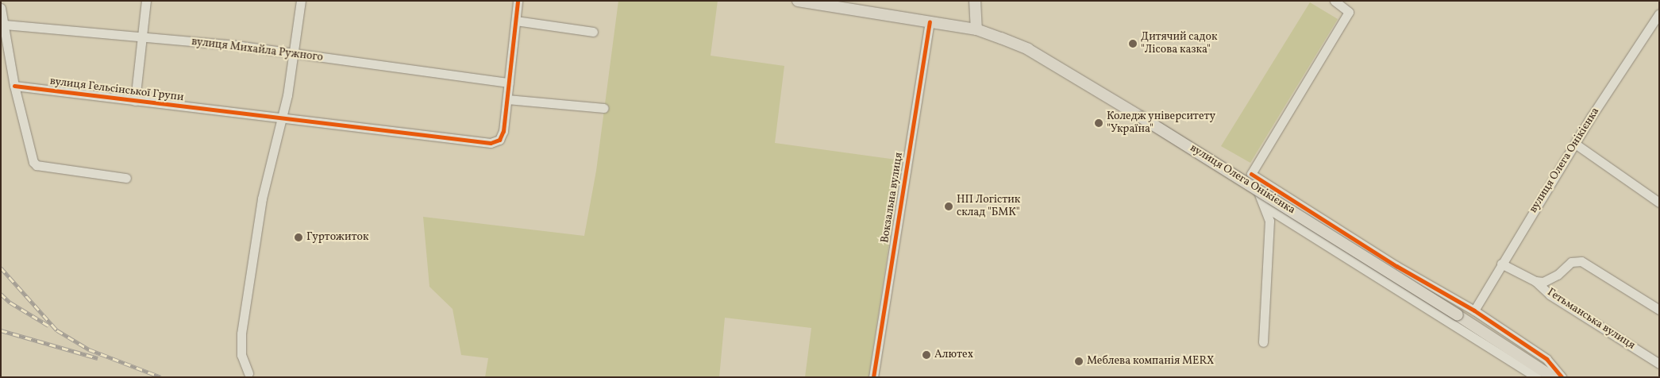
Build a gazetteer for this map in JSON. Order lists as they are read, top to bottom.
{
  "streets": {
    "main road": ["вулиця Олега Онікієнка"],
    "street": [
      "вулиця Михайла Ружного",
      "вулиця Гельсінської Групи",
      "Вокзальна вулиця",
      "Гетьманська вулиця"
    ]
  },
  "crossings": [
    ["вулиця Олега Онікієнка", "Вокзальна вулиця"],
    ["вулиця Олега Онікієнка", "Гетьманська вулиця"]
  ],
  "places": [
    "Дитячий садок \"Лісова казка\"",
    "Коледж університету \"Україна\"",
    "НП Логістик склад \"БМК\"",
    "Гуртожиток",
    "Алютех",
    "Меблева компанія MERX"
  ]
}
